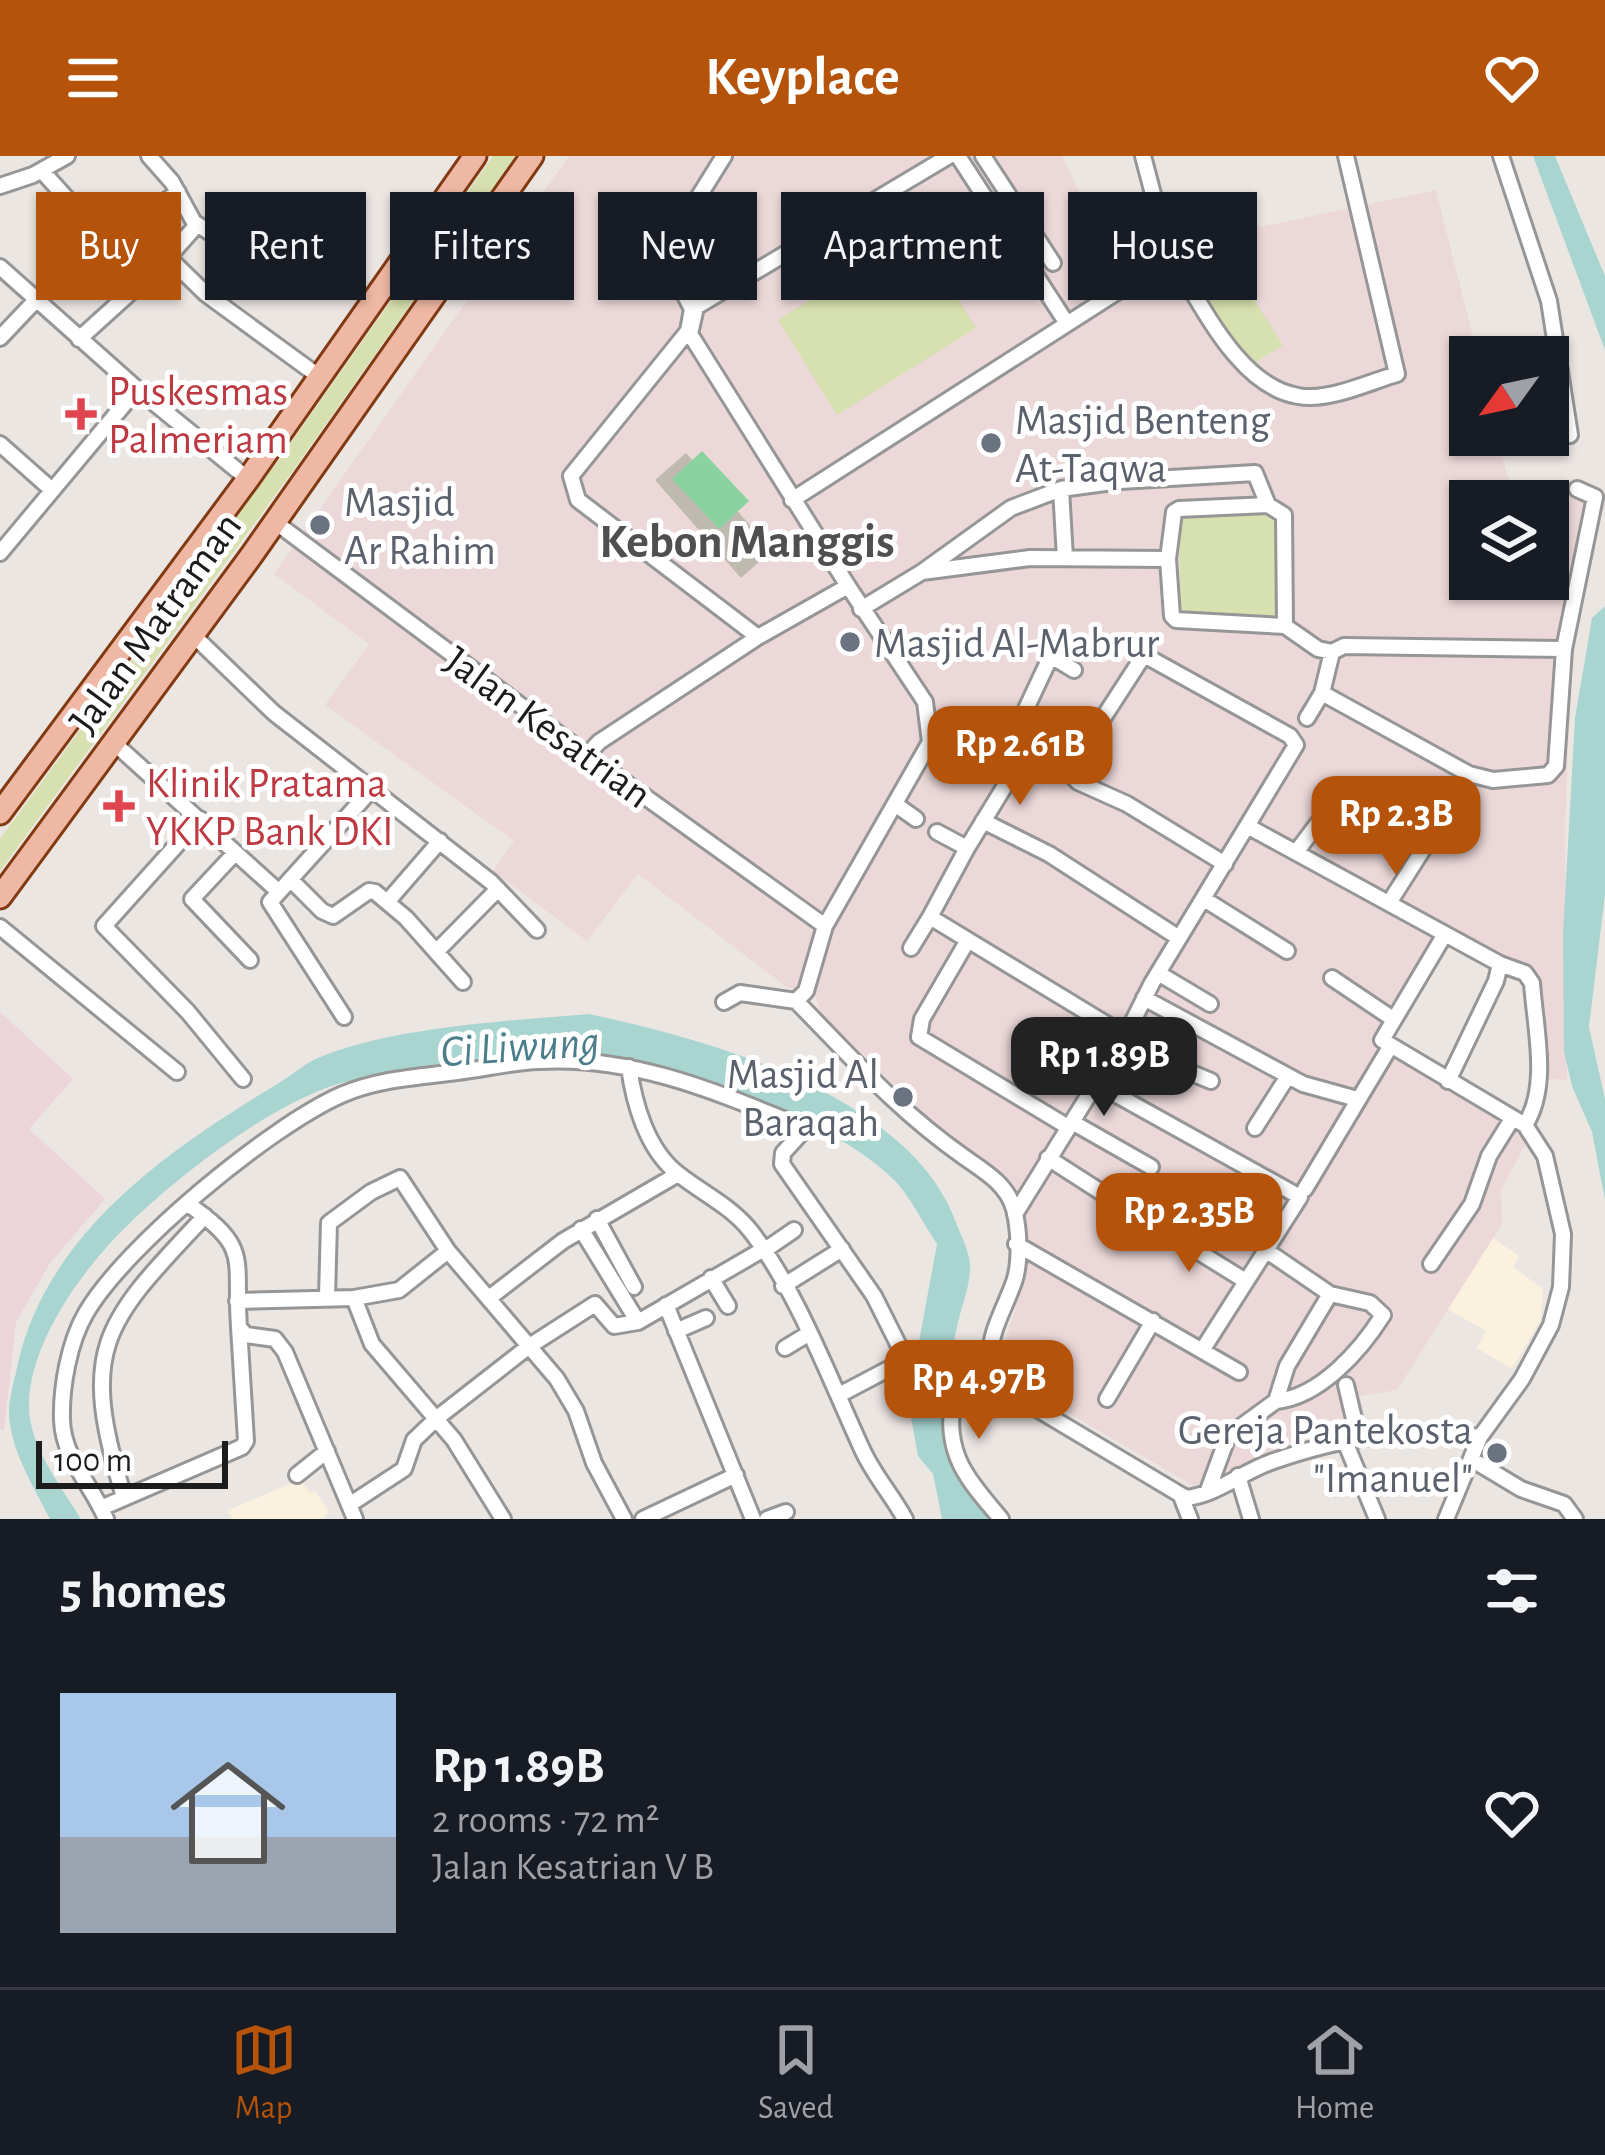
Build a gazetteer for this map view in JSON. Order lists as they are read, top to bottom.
{
  "streets": {
    "main road": ["Jalan Matraman"],
    "street": ["Jalan Kesatrian"]
  },
  "crossings": [
    ["Jalan Matraman", "Jalan Kesatrian"]
  ],
  "districts": ["Kebon Manggis"],
  "water": ["Ci Liwung"],
  "places": {
    "health": ["Puskesmas Palmeriam", "Klinik Pratama YKKP Bank DKI"],
    "other": [
      "Masjid Benteng At-Taqwa",
      "Masjid Ar Rahim",
      "Masjid Al-Mabrur",
      "Masjid Al Baraqah",
      "Gereja Pantekosta \"Imanuel\""
    ]
  },
  "scale_bar": "100 m",
  "north": "bottom left",
  "page": {
    "header": "Keyplace",
    "chip": [
      "Buy",
      "Rent",
      "Filters",
      "New",
      "Apartment",
      "House"
    ],
    "price": [
      "Rp 2.61B",
      "Rp 2.3B",
      "Rp 1.89B",
      "Rp 2.35B",
      "Rp 4.97B"
    ],
    "scale": "100 m",
    "heading": "5 homes",
    "list": [
      {
        "name": "Rp 1.89B",
        "note": "2 rooms · 72 m² · Jalan Kesatrian V B"
      }
    ],
    "tabs": ["Map", "Saved", "Home"]
  }
}
